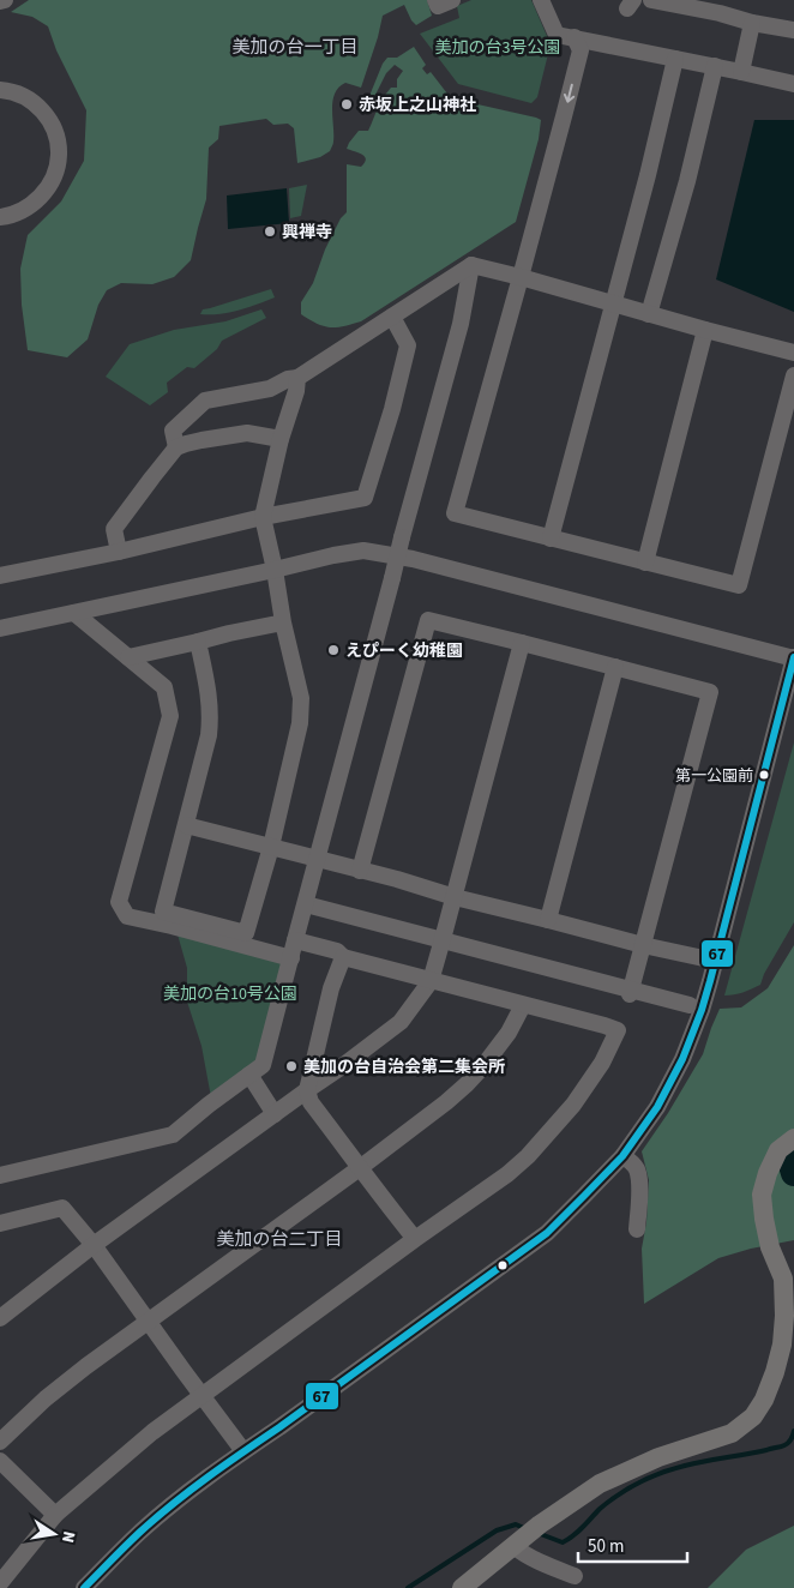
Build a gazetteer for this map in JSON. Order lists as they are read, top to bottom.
{
  "districts": ["美加の台一丁目", "美加の台二丁目"],
  "parks": ["美加の台3号公園", "美加の台10号公園"],
  "places": [
    "赤坂上之山神社",
    "興禅寺",
    "えぴーく幼稚園",
    "第一公園前",
    "美加の台自治会第二集会所"
  ],
  "lines": ["transit line 67"],
  "scale_bar": "50 m",
  "north": "right"
}
